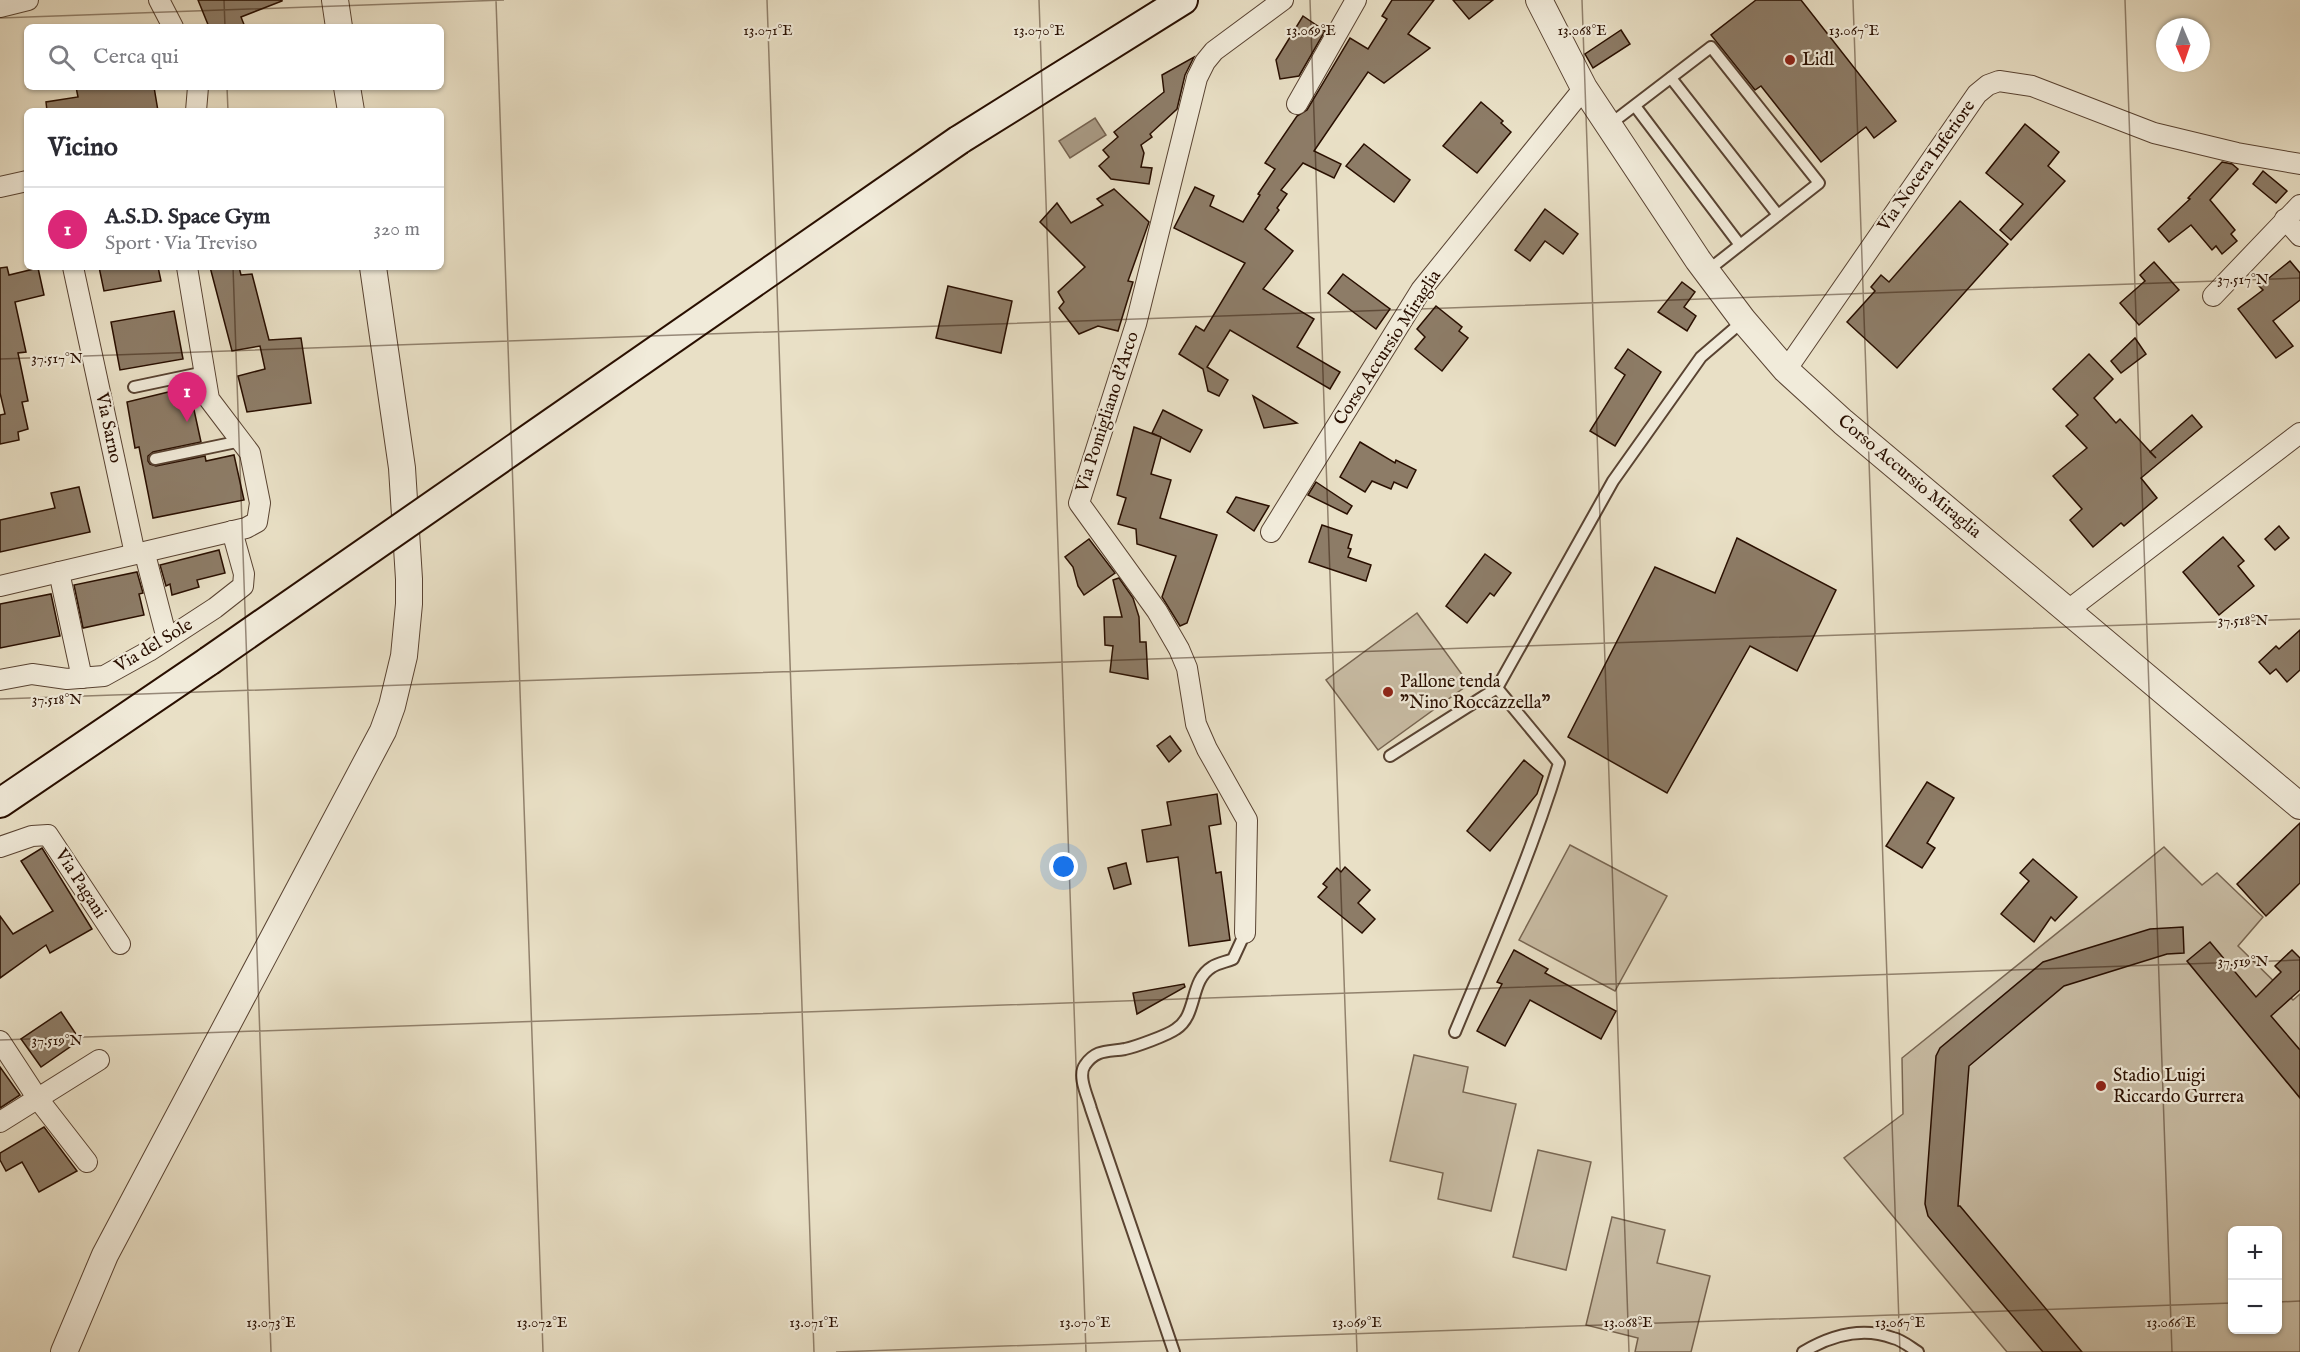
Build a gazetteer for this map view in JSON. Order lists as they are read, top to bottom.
{
  "streets": {
    "street": [
      "Via Nocera Inferiore",
      "Corso Accursio Miraglia",
      "Via Pomigliano d'Arco",
      "Via Sarno",
      "Via del Sole",
      "Via Pagani"
    ]
  },
  "crossings": [
    ["Via Nocera Inferiore", "Corso Accursio Miraglia"],
    ["Via Sarno", "Via del Sole"]
  ],
  "places": ["Lidl", "Pallone tenda \"Nino Roccazzella\"", "Stadio Luigi Riccardo Gurrera"],
  "north": "bottom",
  "page": {
    "search": "Cerca qui",
    "heading": "Vicino",
    "list": [
      {
        "mark": "1",
        "name": "A.S.D. Space Gym",
        "note": "Sport · Via Treviso",
        "value": "320 m"
      }
    ],
    "pins": "1",
    "map_buttons": ["+", "−"]
  },
  "coordinates": [
    "13.071°E",
    "13.070°E",
    "13.069°E",
    "13.068°E",
    "13.067°E",
    "37.517°N",
    "37.518°N",
    "37.519°N",
    "13.073°E",
    "13.072°E",
    "13.066°E"
  ]
}
